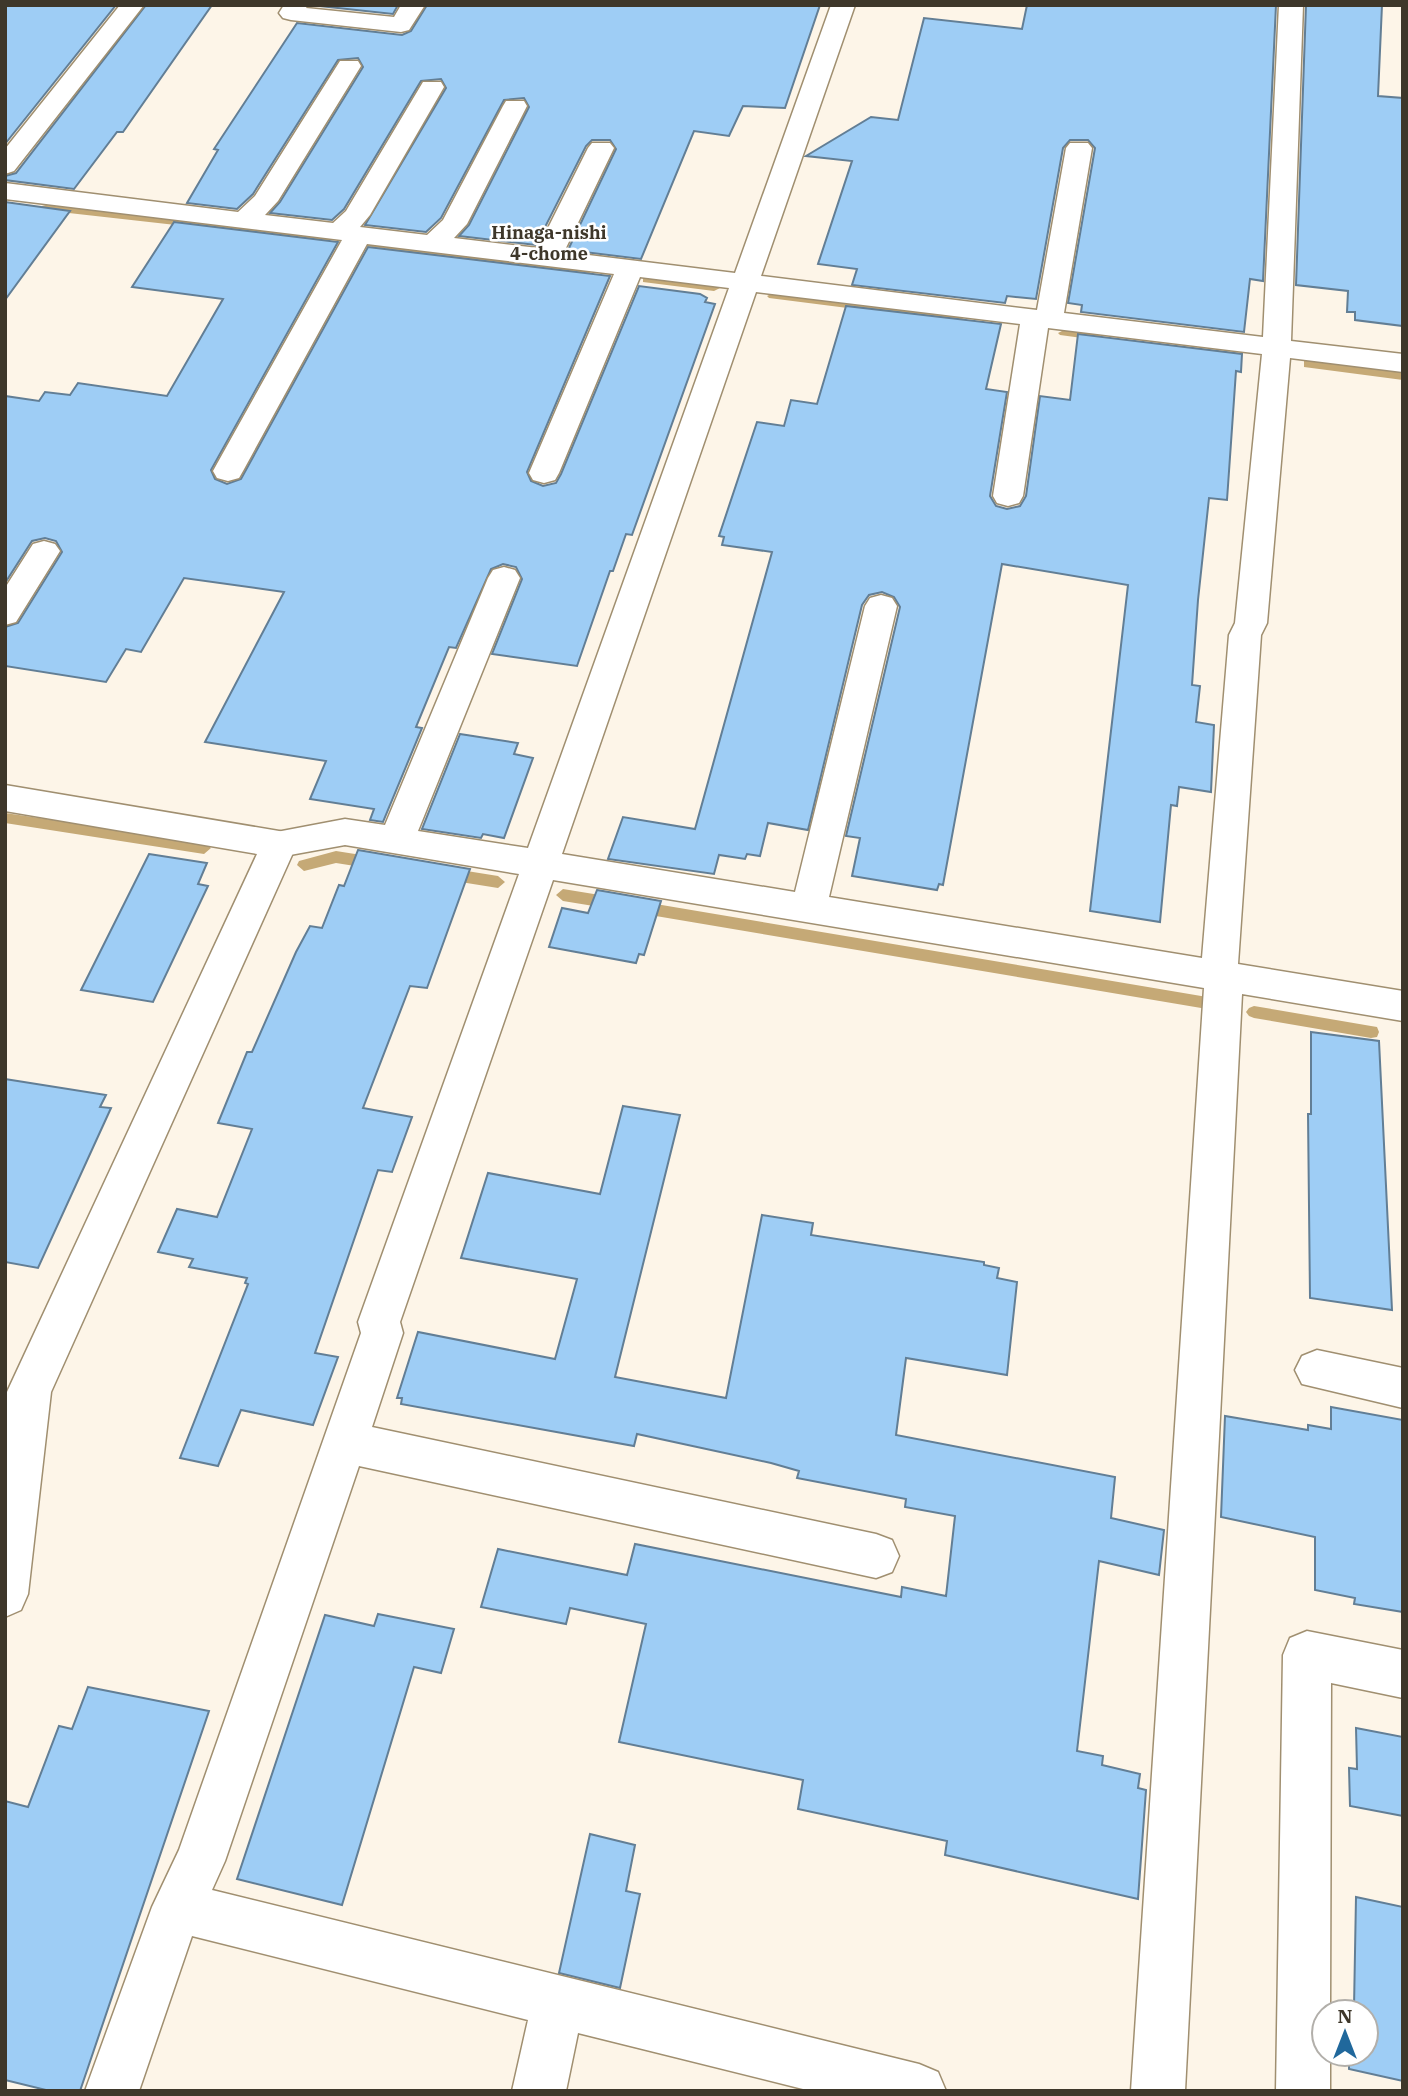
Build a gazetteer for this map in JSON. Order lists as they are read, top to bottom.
{
  "districts": ["Hinaga-nishi 4-chome"],
  "north": "top"
}
